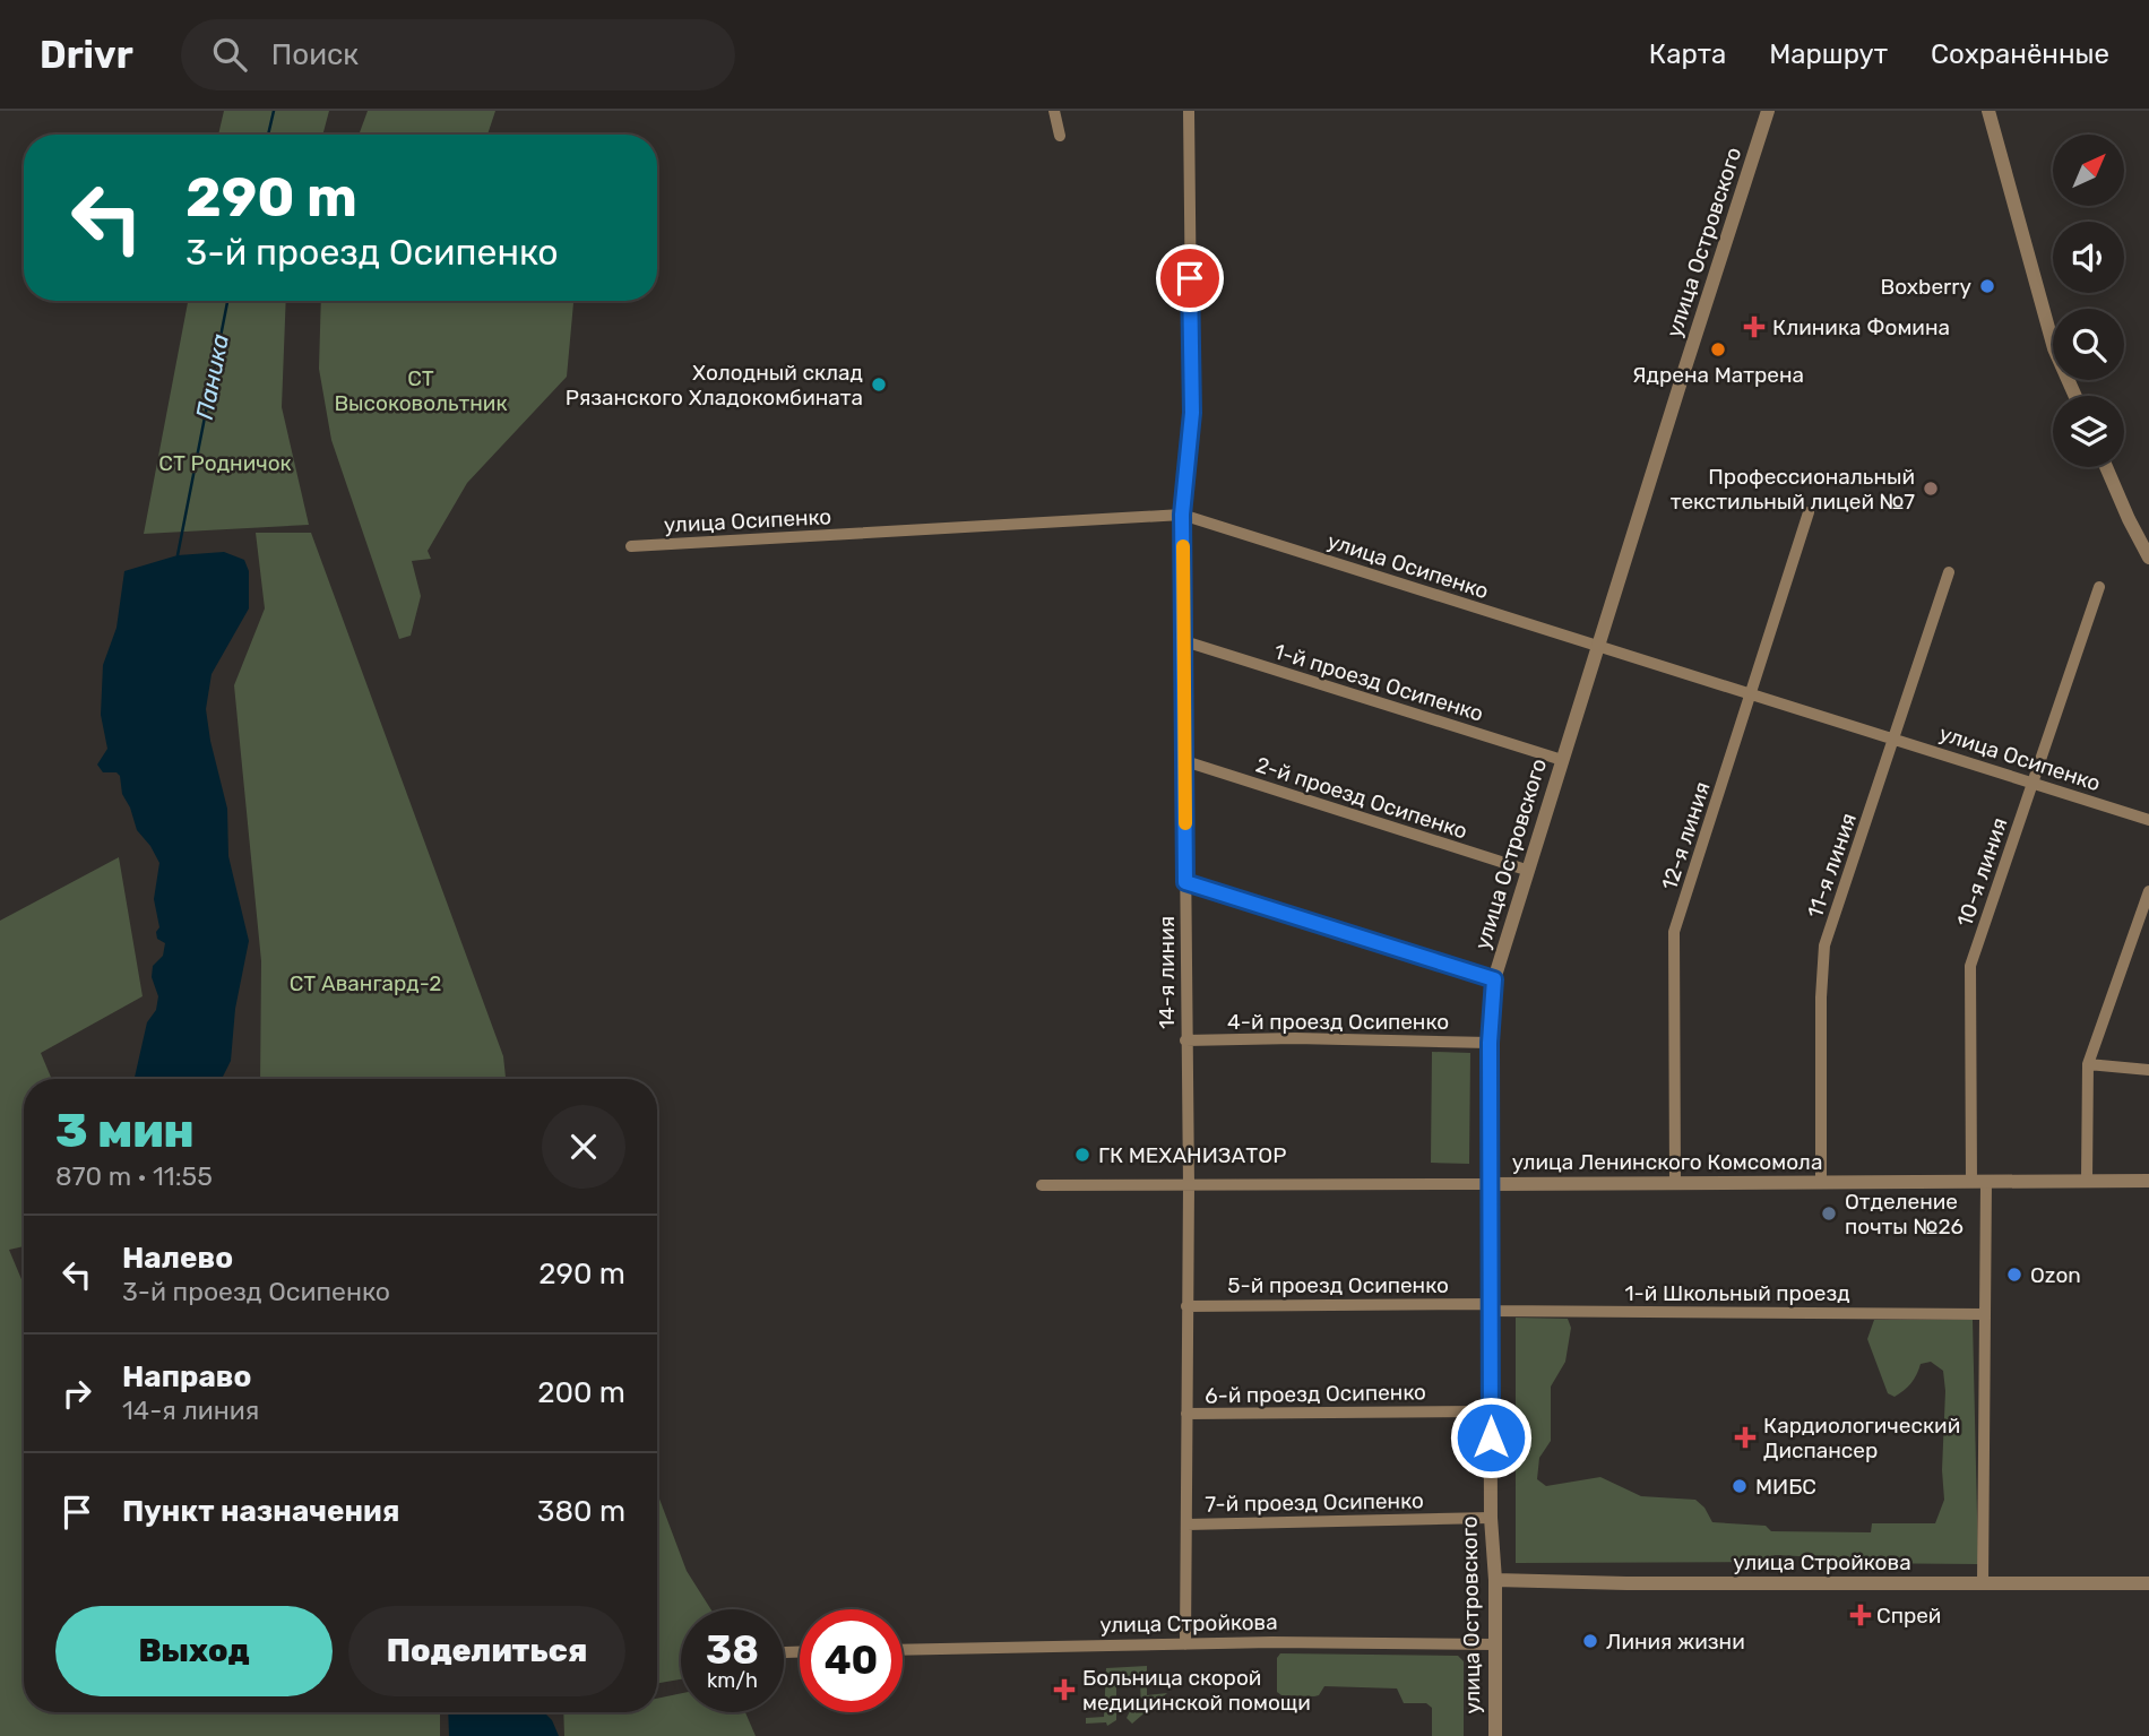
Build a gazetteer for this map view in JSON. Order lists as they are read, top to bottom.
{
  "streets": {
    "street": [
      "улица Островского",
      "улица Осипенко",
      "1-й проезд Осипенко",
      "2-й проезд Осипенко",
      "12-я линия",
      "11-я линия",
      "10-я линия",
      "14-я линия",
      "4-й проезд Осипенко",
      "улица Ленинского Комсомола",
      "5-й проезд Осипенко",
      "1-й Школьный проезд",
      "6-й проезд Осипенко",
      "7-й проезд Осипенко",
      "улица Стройкова"
    ]
  },
  "crossings": [
    ["улица Островского", "улица Осипенко"],
    ["улица Островского", "1-й проезд Осипенко"],
    ["улица Островского", "2-й проезд Осипенко"],
    ["улица Островского", "4-й проезд Осипенко"],
    ["улица Островского", "улица Ленинского Комсомола"],
    ["улица Островского", "5-й проезд Осипенко"],
    ["улица Островского", "1-й Школьный проезд"],
    ["улица Островского", "6-й проезд Осипенко"],
    ["улица Островского", "7-й проезд Осипенко"],
    ["улица Островского", "улица Стройкова"],
    ["улица Осипенко", "12-я линия"],
    ["улица Осипенко", "11-я линия"],
    ["улица Осипенко", "10-я линия"],
    ["улица Осипенко", "14-я линия"],
    ["1-й проезд Осипенко", "14-я линия"],
    ["2-й проезд Осипенко", "14-я линия"],
    ["12-я линия", "улица Ленинского Комсомола"],
    ["11-я линия", "улица Ленинского Комсомола"],
    ["10-я линия", "улица Ленинского Комсомола"],
    ["10-я линия", "1-й Школьный проезд"],
    ["10-я линия", "улица Стройкова"],
    ["14-я линия", "4-й проезд Осипенко"],
    ["14-я линия", "улица Ленинского Комсомола"],
    ["14-я линия", "5-й проезд Осипенко"],
    ["14-я линия", "6-й проезд Осипенко"],
    ["14-я линия", "7-й проезд Осипенко"],
    ["14-я линия", "улица Стройкова"],
    ["5-й проезд Осипенко", "1-й Школьный проезд"]
  ],
  "water": ["Паника"],
  "parks": ["СТ Высоковольтник", "СТ Родничок", "СТ Авангард-2"],
  "places": {
    "other": [
      "Boxberry",
      "Ядрена Матрена",
      "Холодный склад Рязанского Хладокомбината",
      "Профессиональный текстильный лицей №7",
      "ГК МЕХАНИЗАТОР",
      "Отделение почты №26",
      "Ozon",
      "МИБС",
      "Линия жизни"
    ],
    "health": [
      "Клиника Фомина",
      "Кардиологический Диспансер",
      "Спрей",
      "Больница скорой медицинской помощи"
    ]
  },
  "north": "top right",
  "page": {
    "header": "Drivr",
    "search": "Поиск",
    "nav": ["Карта", "Маршрут", "Сохранённые"],
    "turn": ["290 m", "3-й проезд Осипенко"],
    "heading": ["3 мин", "870 m · 11:55"],
    "list": [
      {
        "name": "Налево",
        "note": "3-й проезд Осипенко",
        "value": "290 m"
      },
      {
        "name": "Направо",
        "note": "14-я линия",
        "value": "200 m"
      },
      {
        "name": "Пункт назначения",
        "value": "380 m"
      }
    ],
    "buttons": ["Выход", "Поделиться"],
    "speed": "38 km/h",
    "limit": "40"
  }
}
